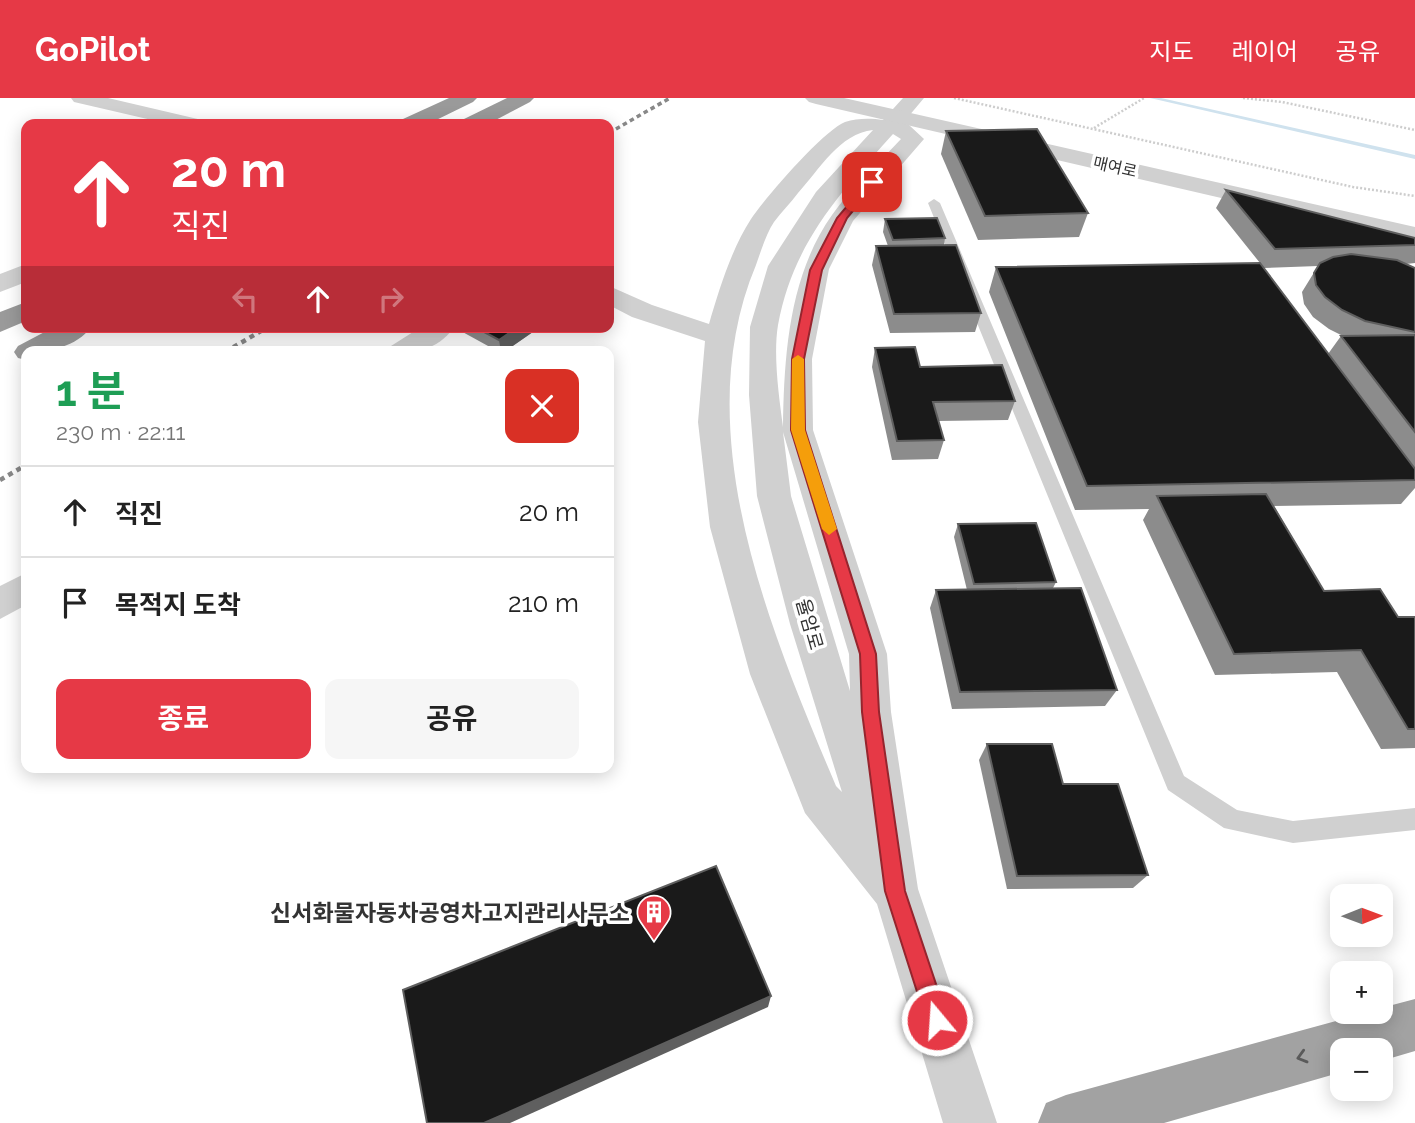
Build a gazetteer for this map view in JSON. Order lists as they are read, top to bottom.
{
  "streets": {
    "street": ["매여로", "율암로"]
  },
  "places": {
    "building": ["신서화물자동차공영차고지관리사무소"]
  },
  "north": "right",
  "page": {
    "header": "GoPilot",
    "nav": ["지도", "레이어", "공유"],
    "turn": ["20 m", "직진"],
    "heading": ["1 분", "230 m · 22:11"],
    "list": [
      {
        "name": "직진",
        "value": "20 m"
      },
      {
        "name": "목적지 도착",
        "value": "210 m"
      }
    ],
    "buttons": ["종료", "공유"],
    "map_buttons": ["+", "−"]
  }
}
